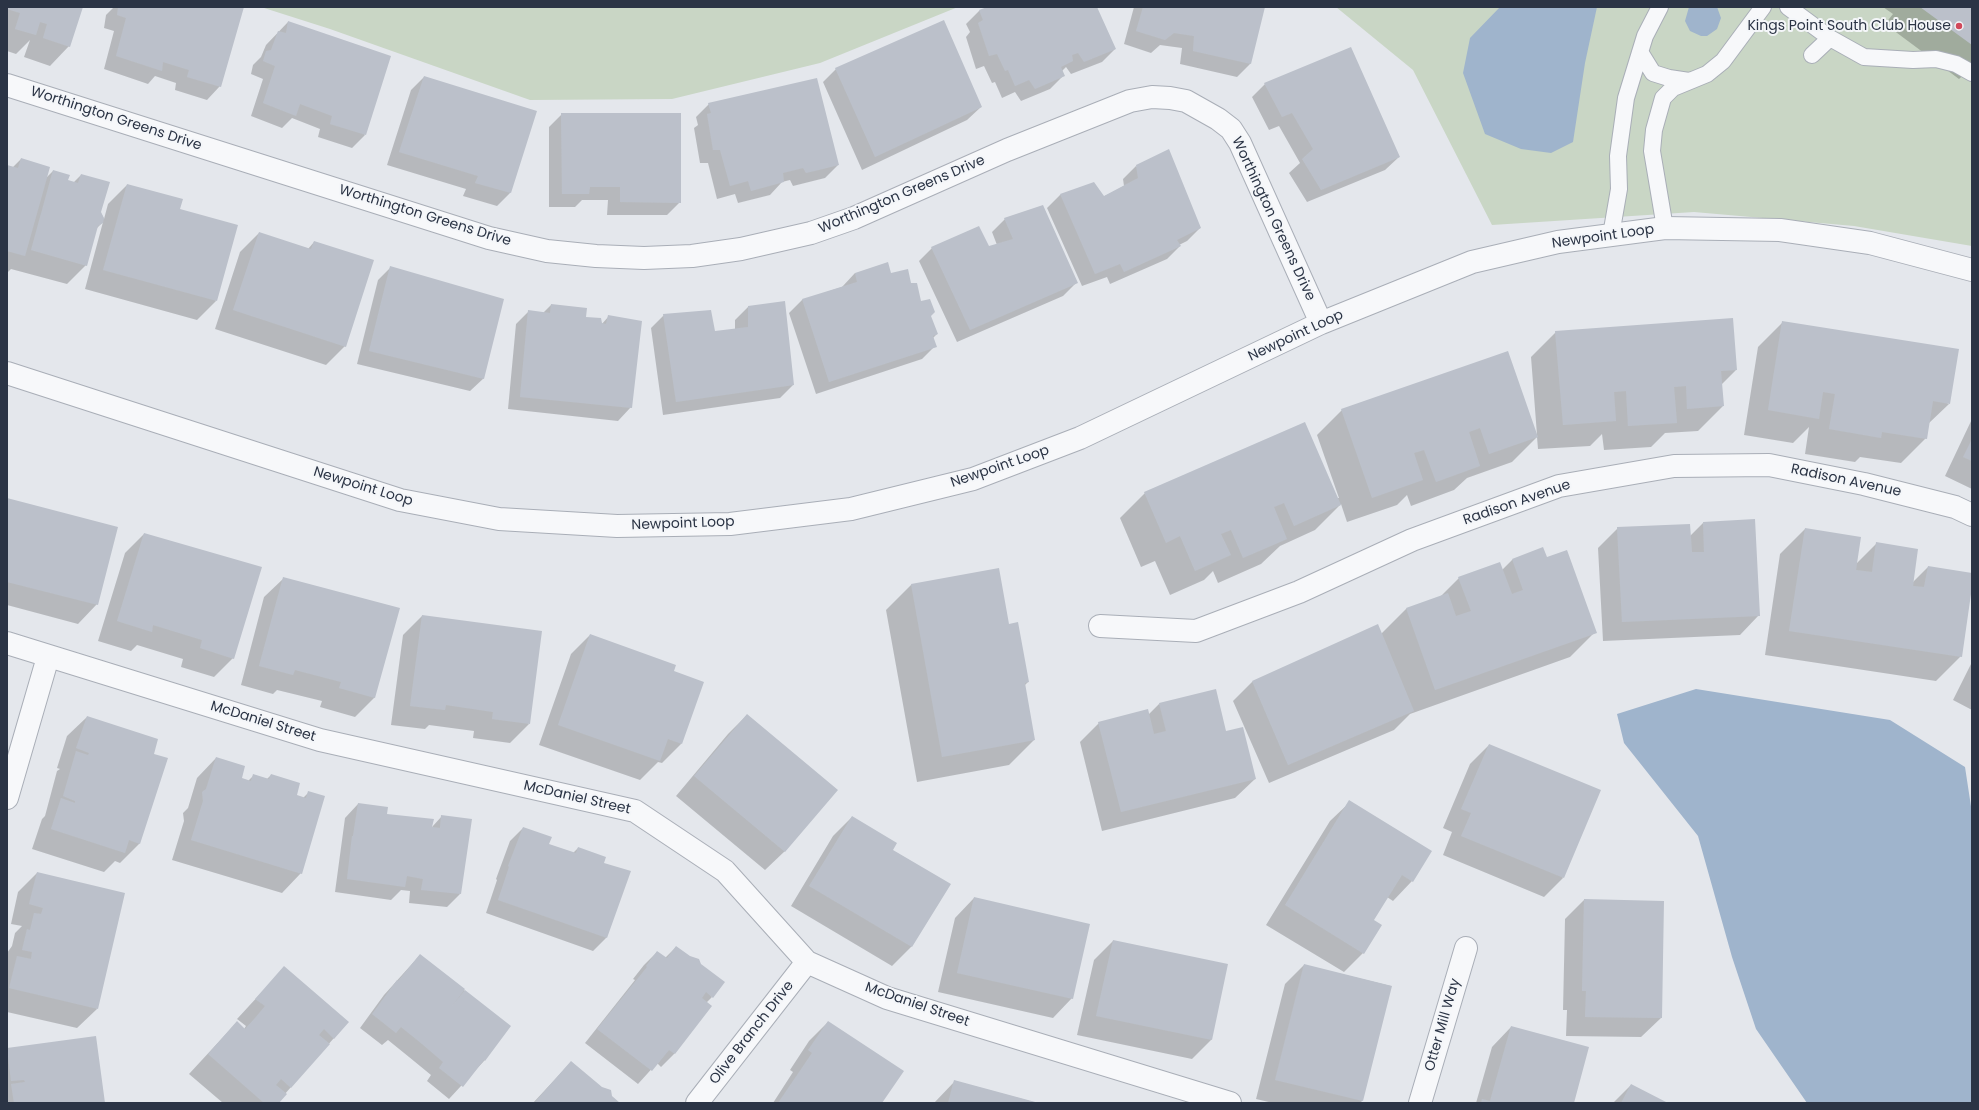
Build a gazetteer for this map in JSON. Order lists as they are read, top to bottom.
{
  "streets": {
    "street": [
      "Worthington Greens Drive",
      "Newpoint Loop",
      "Radison Avenue",
      "McDaniel Street",
      "Otter Mill Way",
      "Olive Branch Drive"
    ]
  },
  "crossings": [
    ["Worthington Greens Drive", "Newpoint Loop"],
    ["McDaniel Street", "Olive Branch Drive"]
  ],
  "places": ["Kings Point South Club House"]
}
